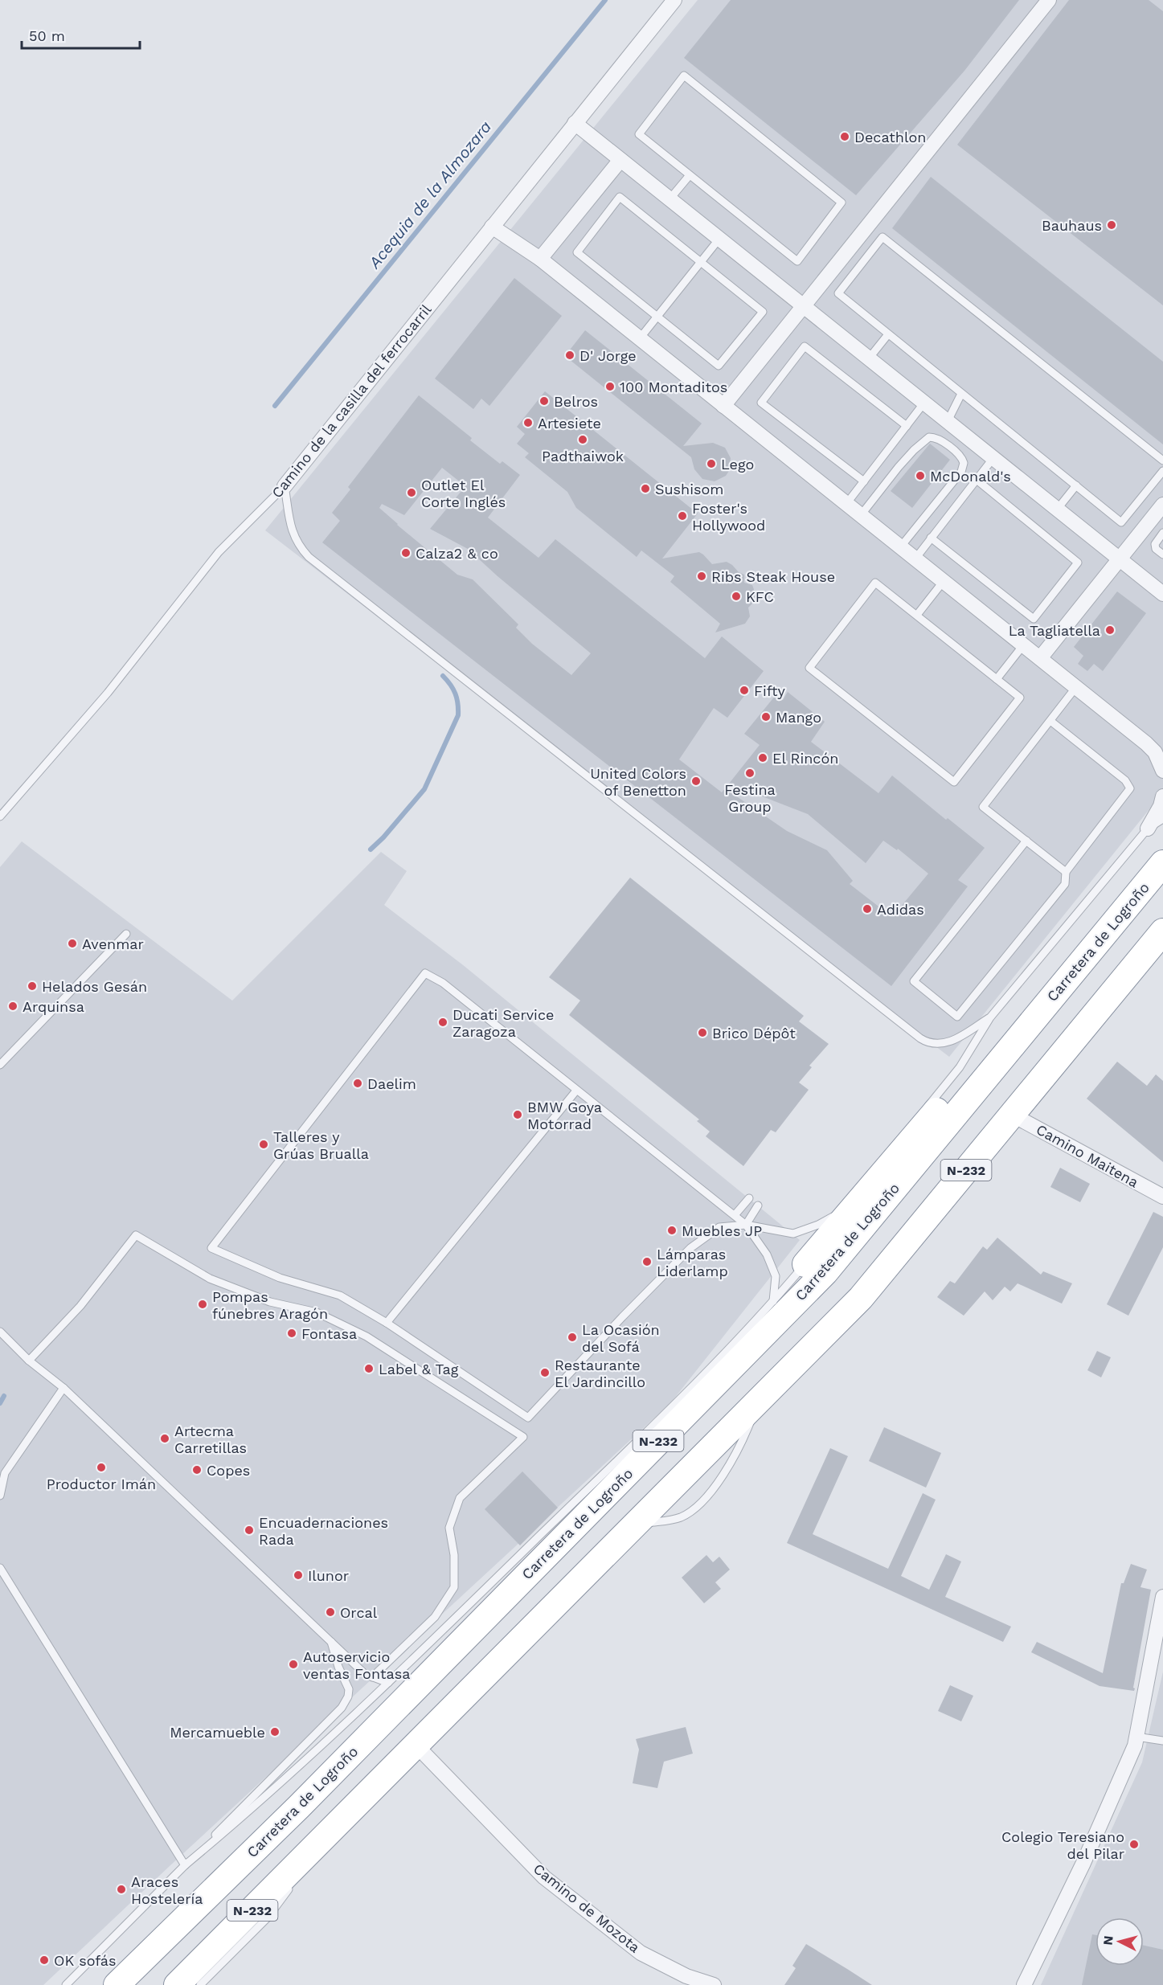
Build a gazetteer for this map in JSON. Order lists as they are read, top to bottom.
{
  "streets": {
    "highway": ["Carretera de Logroño", "N-232"],
    "street": ["Camino de la casilla del ferrocarril", "Camino Maitena", "Camino de Mozota"]
  },
  "crossings": [
    ["Camino Maitena", "N-232"],
    ["N-232", "Camino de Mozota"]
  ],
  "water": ["Acequia de la Almozara"],
  "places": [
    "Decathlon",
    "Bauhaus",
    "D' Jorge",
    "100 Montaditos",
    "Belros",
    "Artesiete",
    "Padthaiwok",
    "Lego",
    "McDonald's",
    "Sushisom",
    "Outlet El Corte Inglés",
    "Foster's Hollywood",
    "Calza2 & co",
    "Ribs Steak House",
    "KFC",
    "La Tagliatella",
    "Fifty",
    "Mango",
    "El Rincón",
    "Festina Group",
    "United Colors of Benetton",
    "Adidas",
    "Avenmar",
    "Helados Gesán",
    "Arquinsa",
    "Ducati Service Zaragoza",
    "Brico Dépôt",
    "Daelim",
    "BMW Goya Motorrad",
    "Talleres y Grúas Brualla",
    "Muebles JP",
    "Lámparas Liderlamp",
    "Pompas fúnebres Aragón",
    "Fontasa",
    "La Ocasión del Sofá",
    "Label & Tag",
    "Restaurante El Jardincillo",
    "Artecma Carretillas",
    "Productor Imán",
    "Copes",
    "Encuadernaciones Rada",
    "Ilunor",
    "Orcal",
    "Autoservicio ventas Fontasa",
    "Mercamueble",
    "Colegio Teresiano del Pilar",
    "Araces Hostelería",
    "OK sofás"
  ],
  "scale_bar": "50 m",
  "north": "left"
}
